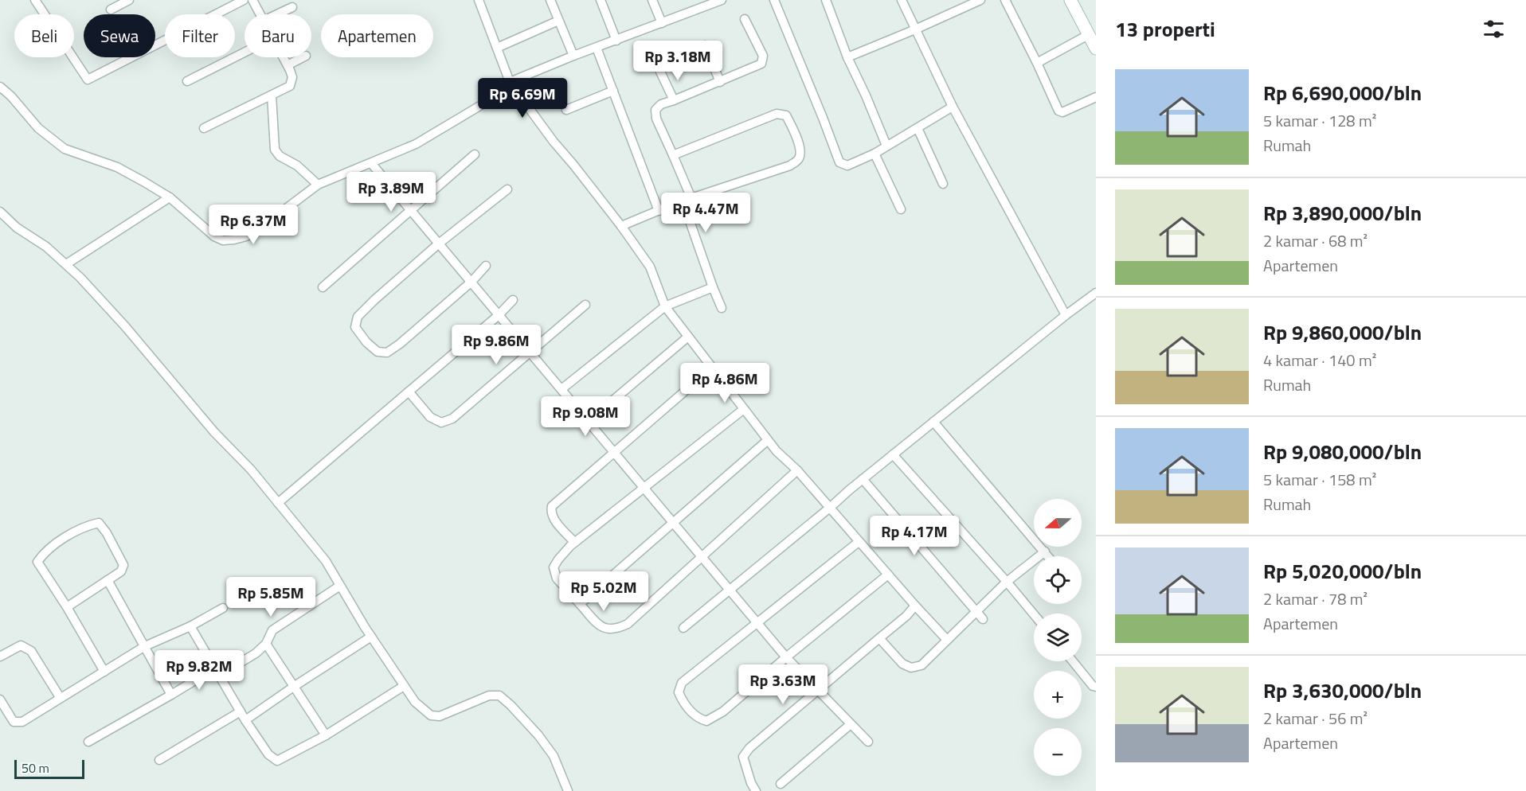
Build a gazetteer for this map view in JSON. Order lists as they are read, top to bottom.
{
  "scale_bar": "50 m",
  "north": "left",
  "page": {
    "heading": "13 properti",
    "chip": [
      "Beli",
      "Sewa",
      "Filter",
      "Baru",
      "Apartemen"
    ],
    "price": [
      "Rp 3.18M",
      "Rp 6.69M",
      "Rp 3.89M",
      "Rp 4.47M",
      "Rp 6.37M",
      "Rp 9.86M",
      "Rp 4.86M",
      "Rp 9.08M",
      "Rp 4.17M",
      "Rp 5.02M",
      "Rp 5.85M",
      "Rp 9.82M",
      "Rp 3.63M"
    ],
    "list": [
      {
        "name": "Rp 6,690,000/bln",
        "note": "5 kamar · 128 m² · Rumah"
      },
      {
        "name": "Rp 3,890,000/bln",
        "note": "2 kamar · 68 m² · Apartemen"
      },
      {
        "name": "Rp 9,860,000/bln",
        "note": "4 kamar · 140 m² · Rumah"
      },
      {
        "name": "Rp 9,080,000/bln",
        "note": "5 kamar · 158 m² · Rumah"
      },
      {
        "name": "Rp 5,020,000/bln",
        "note": "2 kamar · 78 m² · Apartemen"
      },
      {
        "name": "Rp 3,630,000/bln",
        "note": "2 kamar · 56 m² · Apartemen"
      }
    ],
    "map_buttons": ["+", "−"],
    "scale": "50 m"
  }
}
